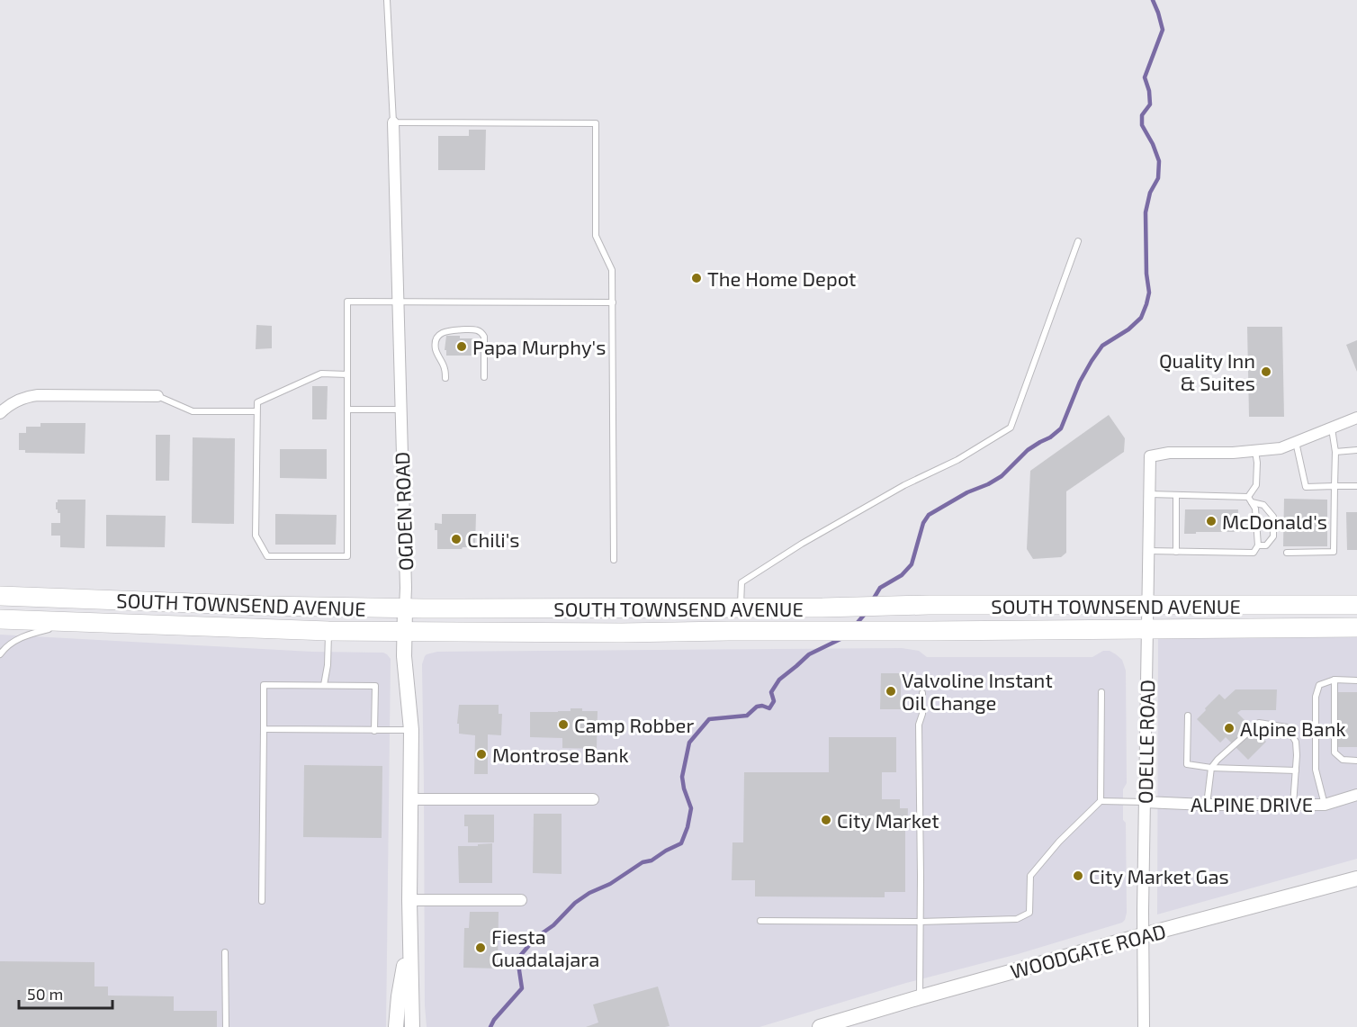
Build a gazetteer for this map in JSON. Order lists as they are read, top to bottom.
{
  "streets": {
    "highway": ["SOUTH TOWNSEND AVENUE"],
    "street": [
      "OGDEN ROAD",
      "ODELLE ROAD",
      "ALPINE DRIVE",
      "WOODGATE ROAD"
    ]
  },
  "crossings": [
    ["OGDEN ROAD", "SOUTH TOWNSEND AVENUE"],
    ["SOUTH TOWNSEND AVENUE", "ODELLE ROAD"],
    ["ODELLE ROAD", "ALPINE DRIVE"],
    ["ODELLE ROAD", "WOODGATE ROAD"]
  ],
  "places": [
    "The Home Depot",
    "Papa Murphy's",
    "Quality Inn & Suites",
    "McDonald's",
    "Chili's",
    "Valvoline Instant Oil Change",
    "Camp Robber",
    "Alpine Bank",
    "Montrose Bank",
    "City Market",
    "City Market Gas",
    "Fiesta Guadalajara"
  ],
  "scale_bar": "50 m"
}
